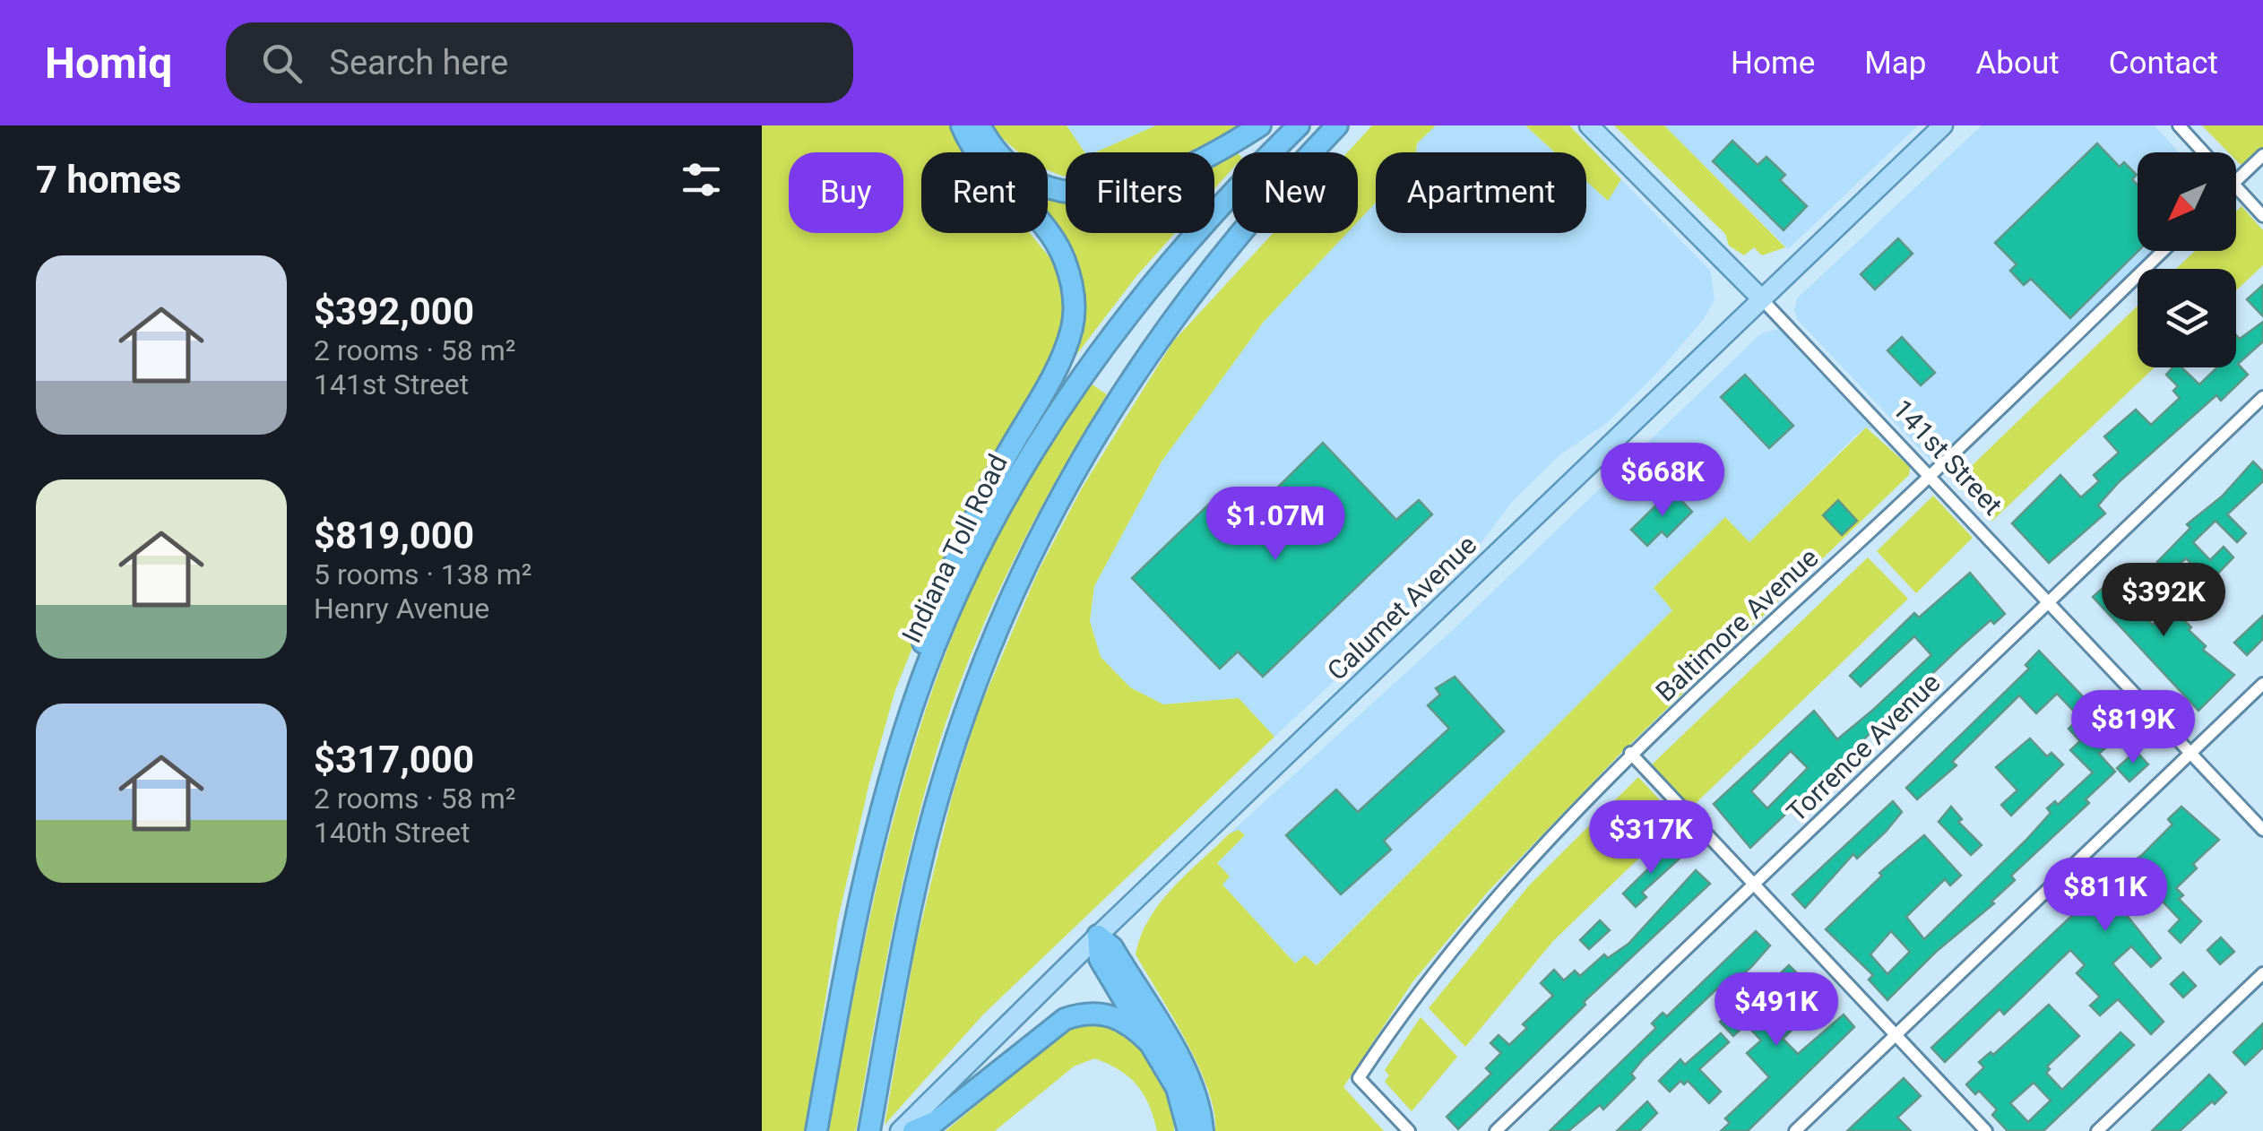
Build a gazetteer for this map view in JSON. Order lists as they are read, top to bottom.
{
  "streets": {
    "highway": ["Indiana Toll Road"],
    "main road": ["141st Street", "Calumet Avenue"],
    "street": ["Baltimore Avenue", "Torrence Avenue"]
  },
  "crossings": [
    ["141st Street", "Calumet Avenue"],
    ["141st Street", "Baltimore Avenue"],
    ["141st Street", "Torrence Avenue"]
  ],
  "north": "bottom left",
  "page": {
    "header": "Homiq",
    "search": "Search here",
    "nav": [
      "Home",
      "Map",
      "About",
      "Contact"
    ],
    "heading": "7 homes",
    "chip": [
      "Buy",
      "Rent",
      "Filters",
      "New",
      "Apartment"
    ],
    "list": [
      {
        "name": "$392,000",
        "note": "2 rooms · 58 m² · 141st Street"
      },
      {
        "name": "$819,000",
        "note": "5 rooms · 138 m² · Henry Avenue"
      },
      {
        "name": "$317,000",
        "note": "2 rooms · 58 m² · 140th Street"
      }
    ],
    "price": [
      "$668K",
      "$1.07M",
      "$392K",
      "$819K",
      "$317K",
      "$811K",
      "$491K"
    ]
  }
}
